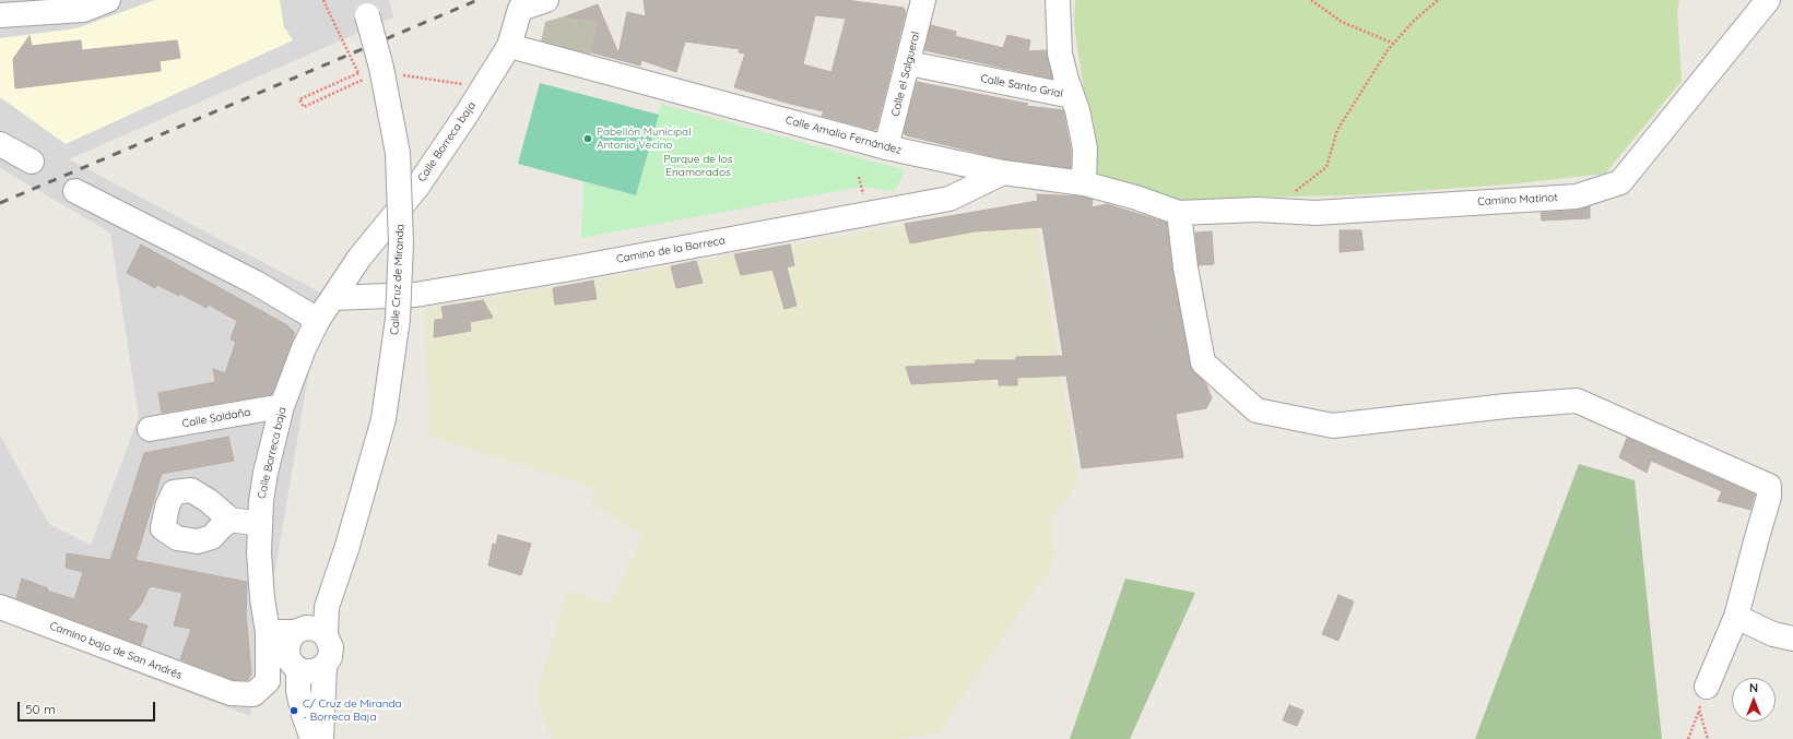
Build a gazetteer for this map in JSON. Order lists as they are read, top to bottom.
{
  "streets": {
    "street": [
      "Calle el Salgueral",
      "Calle Santo Grial",
      "Calle Amalio Fernández",
      "Calle Borreca baja",
      "Camino Matinot",
      "Camino de la Borreca",
      "Calle Cruz de Miranda",
      "Calle Saldaña",
      "Camino bajo de San Andrés"
    ]
  },
  "crossings": [
    ["Calle el Salgueral", "Calle Santo Grial"],
    ["Calle el Salgueral", "Calle Amalio Fernández"],
    ["Calle Santo Grial", "Calle Amalio Fernández"],
    ["Calle Amalio Fernández", "Calle Borreca baja"],
    ["Calle Amalio Fernández", "Camino Matinot"],
    ["Calle Amalio Fernández", "Camino de la Borreca"],
    ["Calle Borreca baja", "Camino de la Borreca"],
    ["Calle Borreca baja", "Calle Saldaña"],
    ["Calle Borreca baja", "Camino bajo de San Andrés"]
  ],
  "parks": ["Parque de los Enamorados"],
  "places": ["Pabellón Municipal Antonio Vecino", "C/ Cruz de Miranda - Borreca Baja"],
  "scale_bar": "50 m",
  "north": "top"
}
